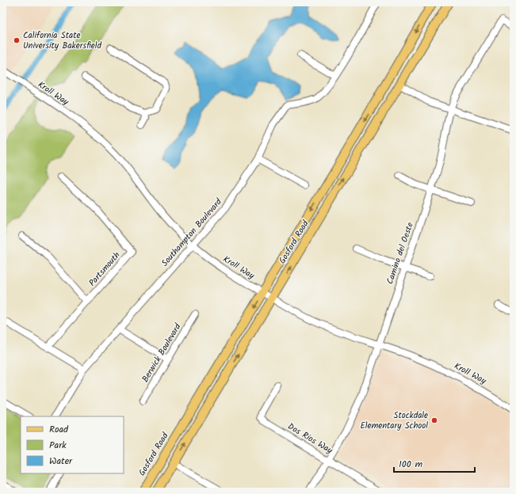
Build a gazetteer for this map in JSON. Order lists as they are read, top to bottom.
{
  "streets": {
    "main road": ["Gosford Road"],
    "street": [
      "Kroll Way",
      "Southampton Boulevard",
      "Camino del Oeste",
      "Partsmouth",
      "Berwick Boulevard",
      "Dos Rios Way"
    ]
  },
  "crossings": [
    ["Kroll Way", "Southampton Boulevard"],
    ["Kroll Way", "Gosford Road"],
    ["Kroll Way", "Camino del Oeste"],
    ["Camino del Oeste", "Dos Rios Way"]
  ],
  "places": ["California State University Bakersfield", "Stockdale Elementary School"],
  "legend": ["Road", "Park", "Water"],
  "scale_bar": "100 m"
}
